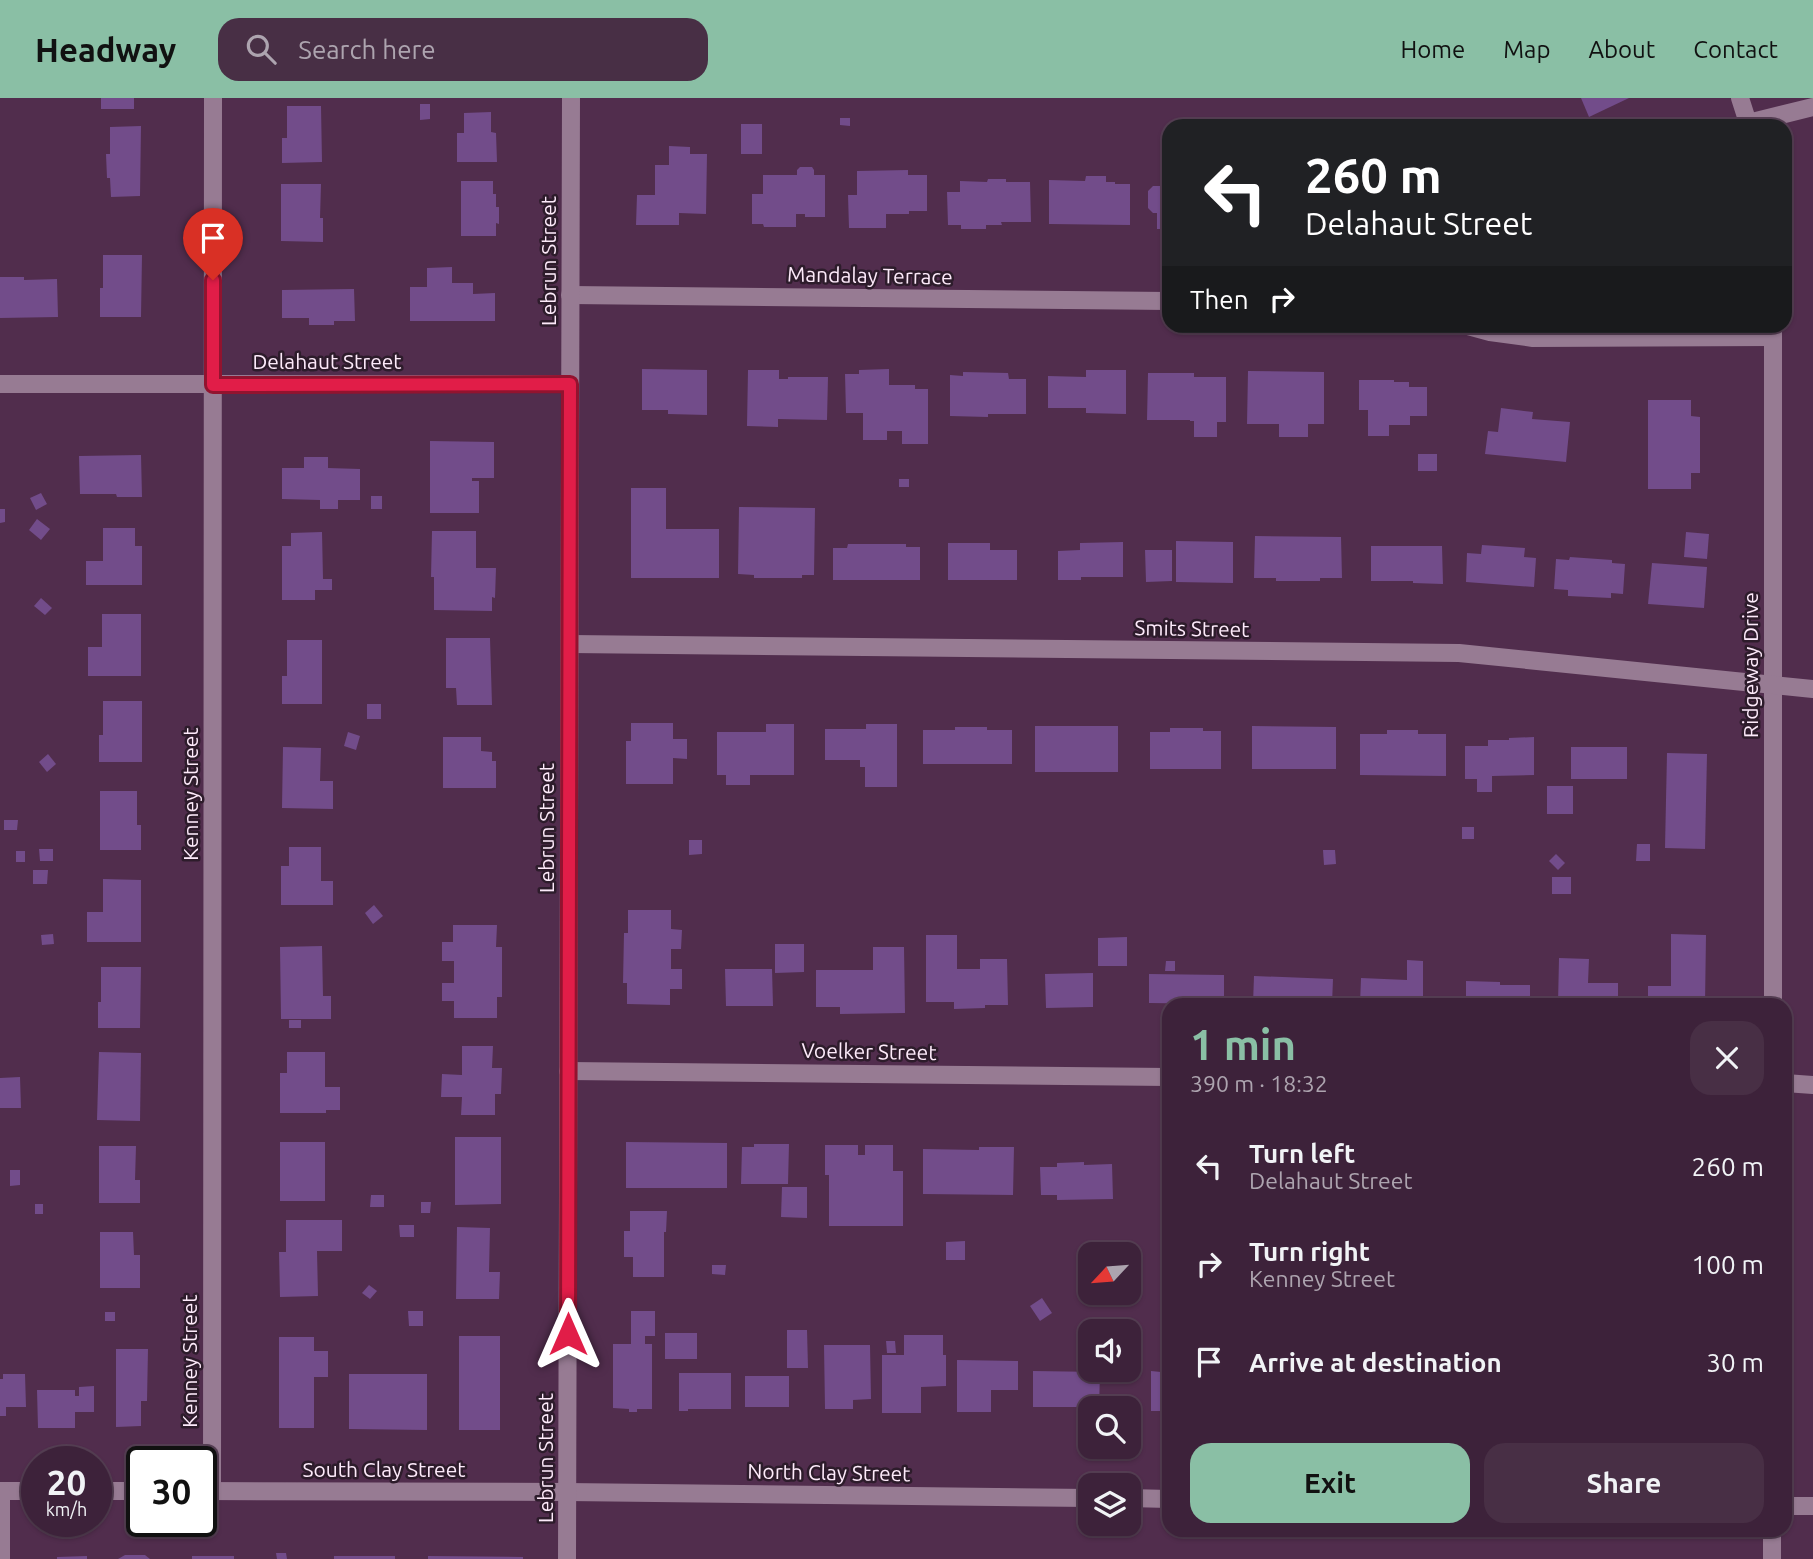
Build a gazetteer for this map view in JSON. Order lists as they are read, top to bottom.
{
  "streets": {
    "street": [
      "Lebrun Street",
      "Mandalay Terrace",
      "Delahaut Street",
      "Smits Street",
      "Ridgeway Drive",
      "Kenney Street",
      "Voelker Street",
      "South Clay Street",
      "North Clay Street"
    ]
  },
  "crossings": [
    ["Lebrun Street", "Mandalay Terrace"],
    ["Lebrun Street", "Delahaut Street"],
    ["Lebrun Street", "Smits Street"],
    ["Lebrun Street", "Voelker Street"],
    ["Lebrun Street", "South Clay Street"],
    ["Lebrun Street", "North Clay Street"],
    ["Delahaut Street", "Kenney Street"],
    ["Smits Street", "Ridgeway Drive"],
    ["South Clay Street", "North Clay Street"]
  ],
  "north": "bottom left",
  "page": {
    "header": "Headway",
    "search": "Search here",
    "nav": [
      "Home",
      "Map",
      "About",
      "Contact"
    ],
    "turn": ["260 m", "Delahaut Street"],
    "then": "Then",
    "heading": ["1 min", "390 m · 18:32"],
    "list": [
      {
        "name": "Turn left",
        "note": "Delahaut Street",
        "value": "260 m"
      },
      {
        "name": "Turn right",
        "note": "Kenney Street",
        "value": "100 m"
      },
      {
        "name": "Arrive at destination",
        "value": "30 m"
      }
    ],
    "buttons": ["Exit", "Share"],
    "speed": "20 km/h",
    "limit": "30"
  }
}
